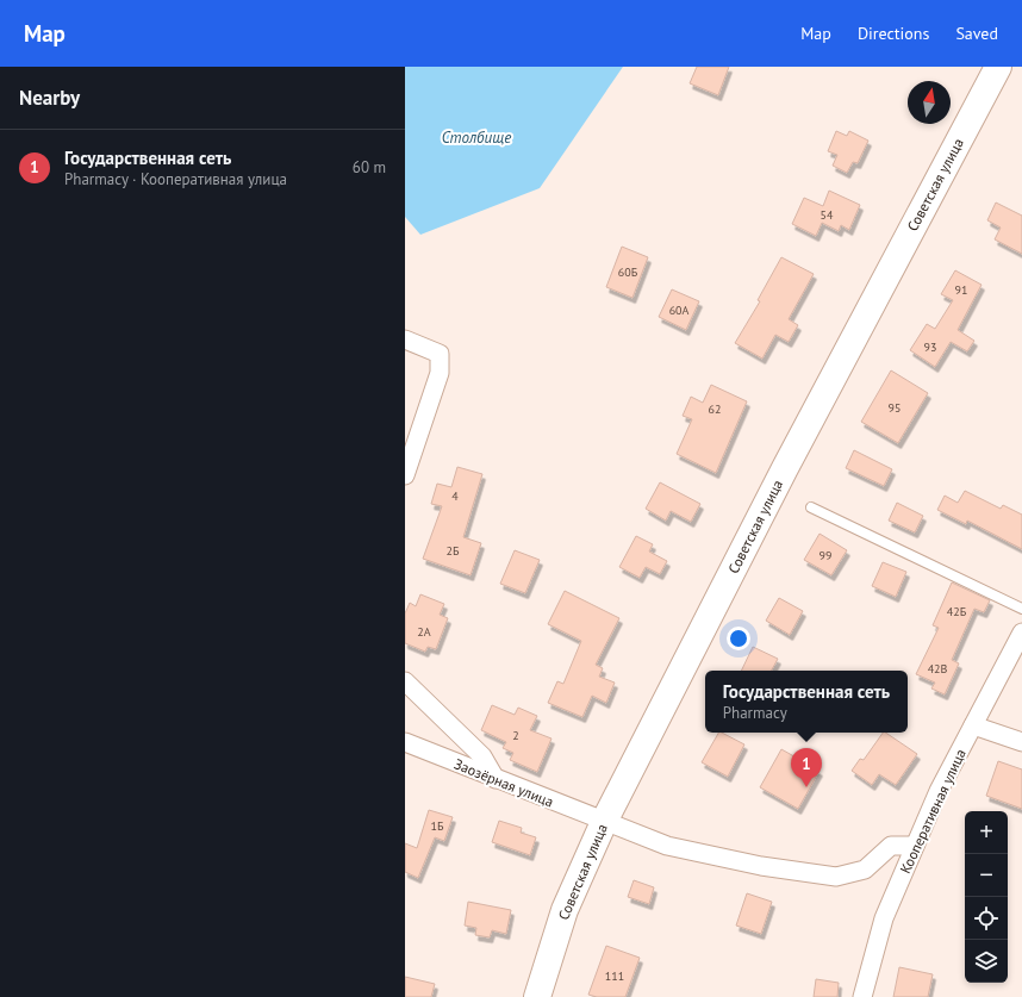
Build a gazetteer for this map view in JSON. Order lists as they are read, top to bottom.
{
  "streets": {
    "street": ["Советская улица", "Заозёрная улица", "Кооперативная улица"]
  },
  "crossings": [
    ["Советская улица", "Заозёрная улица"],
    ["Заозёрная улица", "Кооперативная улица"]
  ],
  "water": ["Столбище"],
  "house_numbers": [
    "54",
    "60Б",
    "91",
    "60А",
    "93",
    "95",
    "62",
    "4",
    "2Б",
    "99",
    "42Б",
    "2А",
    "42В",
    "2",
    "1Б",
    "111"
  ],
  "north": "top",
  "page": {
    "header": "Map",
    "nav": ["Map", "Directions", "Saved"],
    "heading": "Nearby",
    "list": [
      {
        "mark": "1",
        "name": "Государственная сеть",
        "note": "Pharmacy · Кооперативная улица",
        "value": "60 m"
      }
    ],
    "popup": ["Государственная сеть", "Pharmacy"],
    "pins": "1",
    "map_buttons": ["+", "−"]
  }
}
